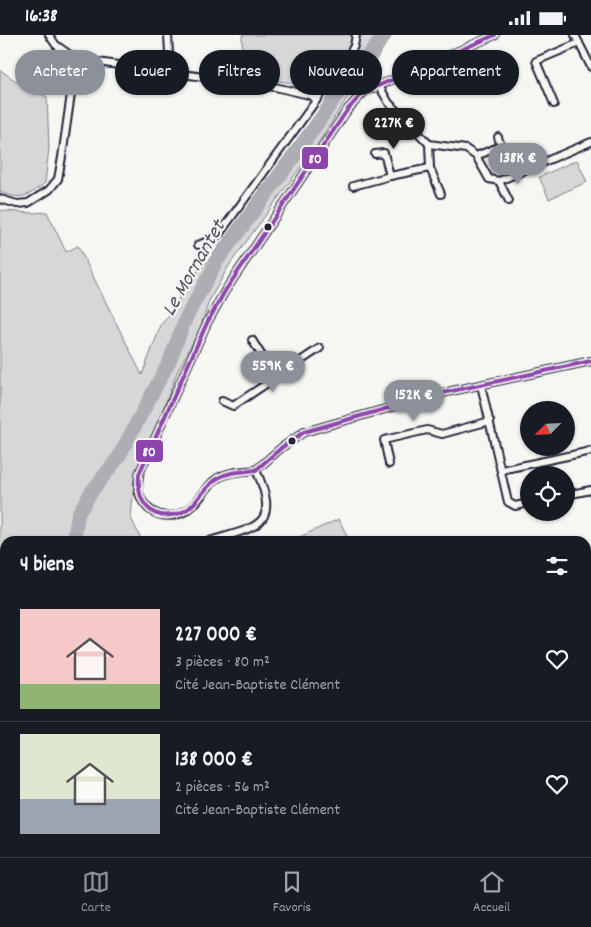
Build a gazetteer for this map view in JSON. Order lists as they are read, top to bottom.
{
  "water": ["Le Mornantet"],
  "lines": ["transit line 80"],
  "north": "bottom left",
  "page": {
    "status": "16:38",
    "chip": [
      "Acheter",
      "Louer",
      "Filtres",
      "Nouveau",
      "Appartement"
    ],
    "price": [
      "227K €",
      "138K €",
      "559K €",
      "152K €"
    ],
    "heading": "4 biens",
    "list": [
      {
        "name": "227 000 €",
        "note": "3 pièces · 80 m² · Cité Jean-Baptiste Clément"
      },
      {
        "name": "138 000 €",
        "note": "2 pièces · 56 m² · Cité Jean-Baptiste Clément"
      }
    ],
    "tabs": ["Carte", "Favoris", "Accueil"]
  }
}
